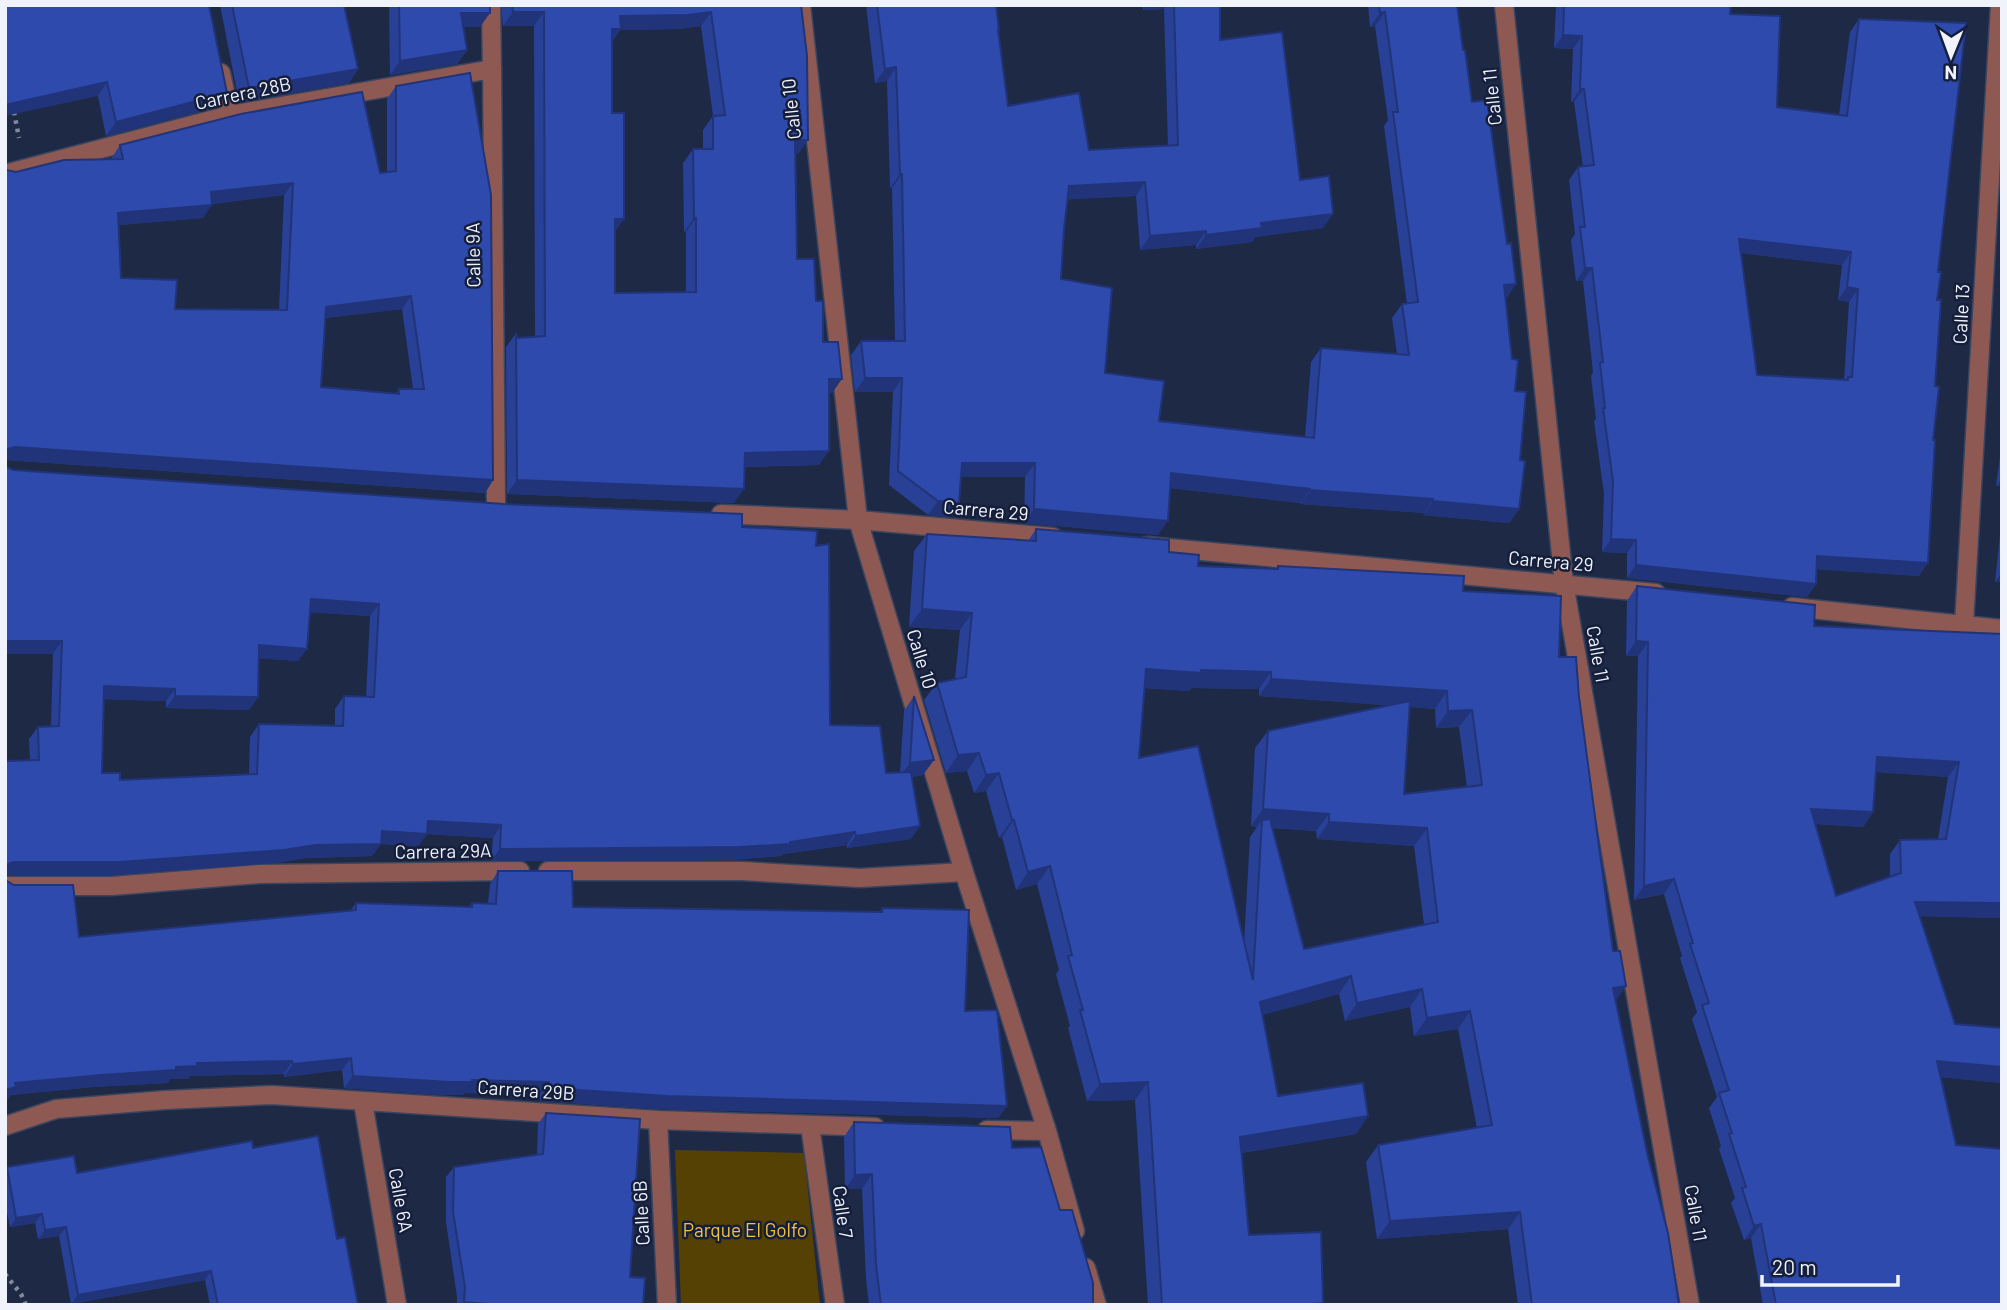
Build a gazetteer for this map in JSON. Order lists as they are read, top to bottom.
{
  "streets": {
    "street": [
      "Carrera 28B",
      "Calle 11",
      "Calle 10",
      "Calle 9A",
      "Calle 13",
      "Carrera 29",
      "Carrera 29A",
      "Carrera 29B",
      "Calle 6A",
      "Calle 7",
      "Calle 6B"
    ]
  },
  "crossings": [
    ["Carrera 28B", "Calle 9A"],
    ["Calle 11", "Carrera 29"],
    ["Calle 10", "Carrera 29"],
    ["Calle 10", "Carrera 29A"],
    ["Carrera 29B", "Calle 6A"],
    ["Carrera 29B", "Calle 7"],
    ["Carrera 29B", "Calle 6B"]
  ],
  "parks": ["Parque El Golfo"],
  "scale_bar": "20 m",
  "north": "bottom"
}
